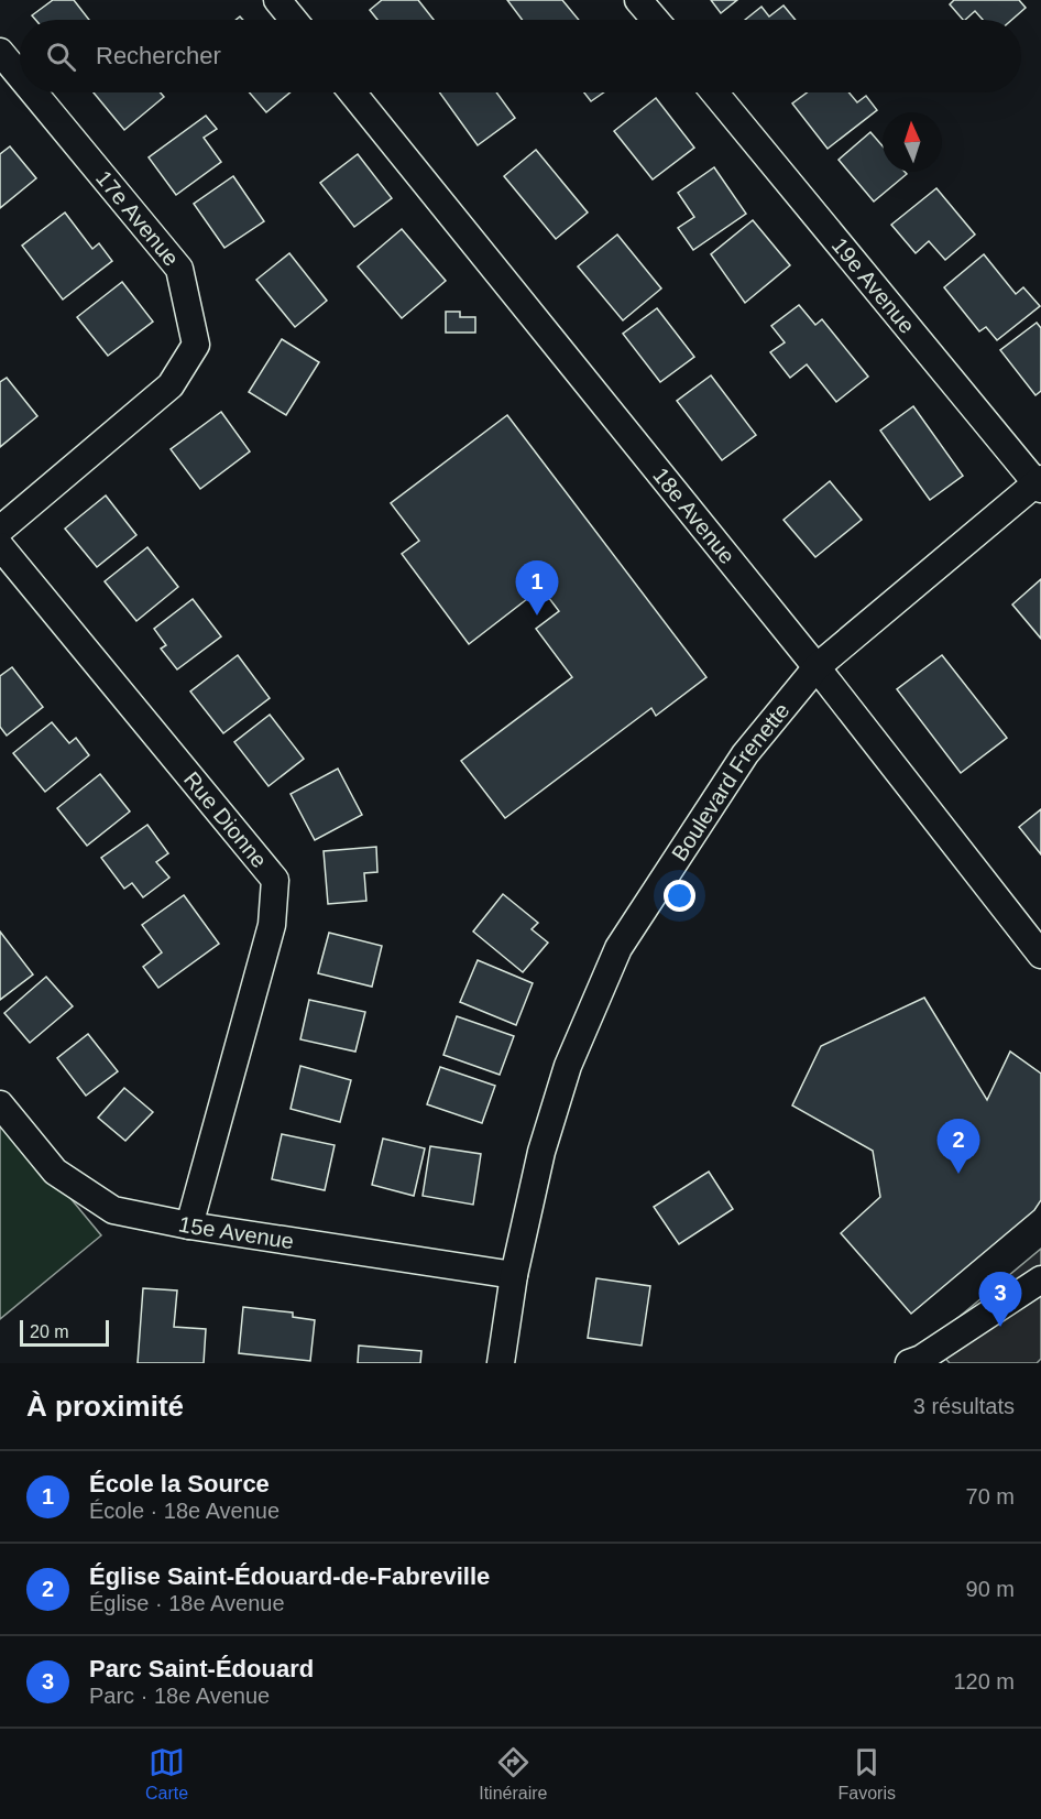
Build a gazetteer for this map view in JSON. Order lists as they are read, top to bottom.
{
  "streets": {
    "street": [
      "17e Avenue",
      "19e Avenue",
      "18e Avenue",
      "Boulevard Frenette",
      "Rue Dionne",
      "15e Avenue"
    ]
  },
  "crossings": [
    ["19e Avenue", "Boulevard Frenette"],
    ["18e Avenue", "Boulevard Frenette"],
    ["Boulevard Frenette", "15e Avenue"],
    ["Rue Dionne", "15e Avenue"]
  ],
  "scale_bar": "20 m",
  "north": "top",
  "page": {
    "search": "Rechercher",
    "pins": ["1", "2", "3"],
    "scale": "20 m",
    "heading": ["À proximité", "3 résultats"],
    "list": [
      {
        "mark": "1",
        "name": "École la Source",
        "note": "École · 18e Avenue",
        "value": "70 m"
      },
      {
        "mark": "2",
        "name": "Église Saint-Édouard-de-Fabreville",
        "note": "Église · 18e Avenue",
        "value": "90 m"
      },
      {
        "mark": "3",
        "name": "Parc Saint-Édouard",
        "note": "Parc · 18e Avenue",
        "value": "120 m"
      }
    ],
    "nav": ["Carte", "Itinéraire", "Favoris"]
  }
}
